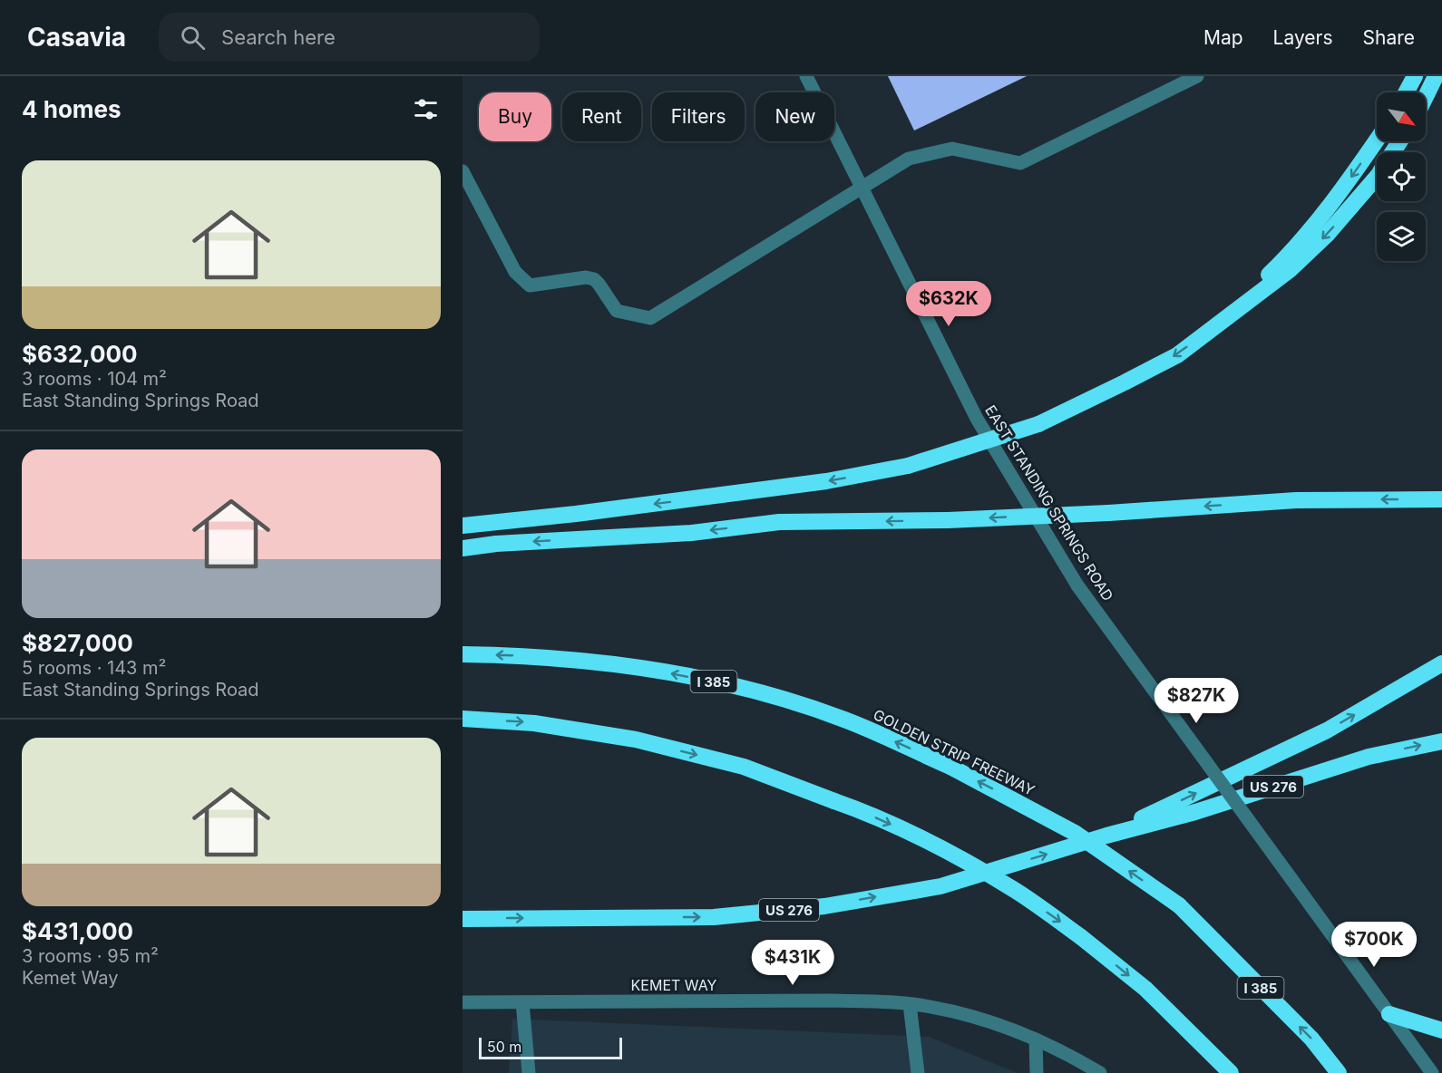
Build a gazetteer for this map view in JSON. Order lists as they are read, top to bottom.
{
  "streets": {
    "highway": ["I 385", "GOLDEN STRIP FREEWAY", "US 276"],
    "street": ["EAST STANDING SPRINGS ROAD", "KEMET WAY"]
  },
  "scale_bar": "50 m",
  "north": "bottom right",
  "page": {
    "header": "Casavia",
    "search": "Search here",
    "nav": ["Map", "Layers", "Share"],
    "heading": "4 homes",
    "chip": [
      "Buy",
      "Rent",
      "Filters",
      "New"
    ],
    "list": [
      {
        "name": "$632,000",
        "note": "3 rooms · 104 m² · East Standing Springs Road"
      },
      {
        "name": "$827,000",
        "note": "5 rooms · 143 m² · East Standing Springs Road"
      },
      {
        "name": "$431,000",
        "note": "3 rooms · 95 m² · Kemet Way"
      }
    ],
    "price": [
      "$632K",
      "$827K",
      "$700K",
      "$431K"
    ],
    "scale": "50 m"
  }
}
